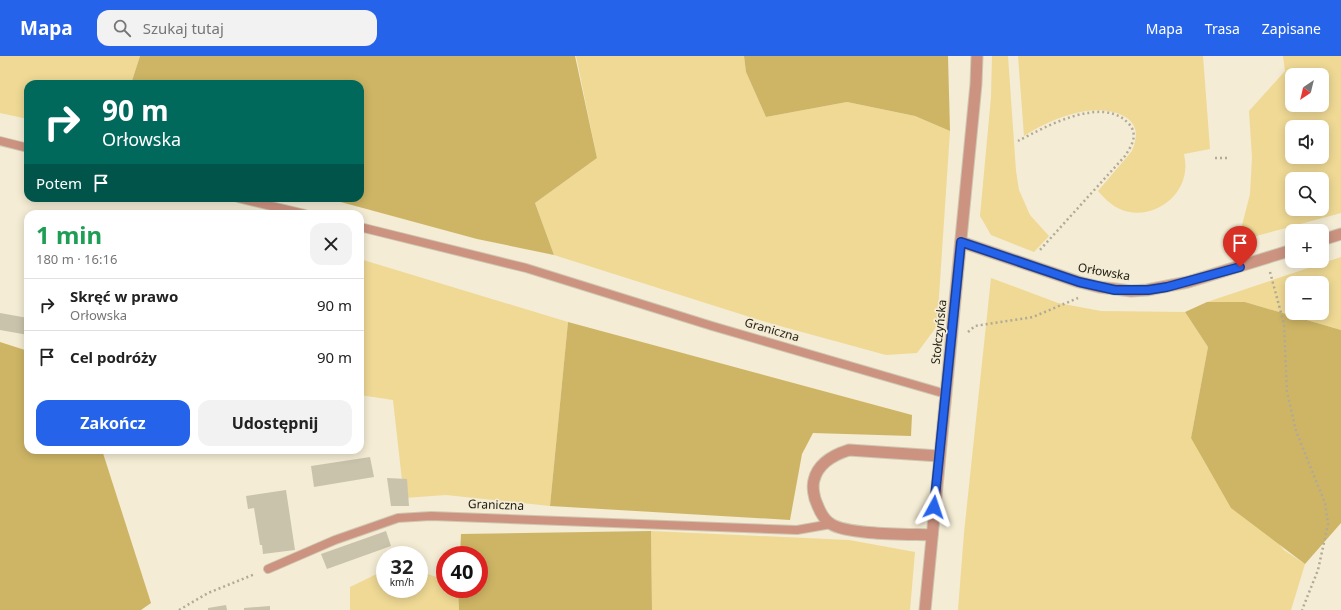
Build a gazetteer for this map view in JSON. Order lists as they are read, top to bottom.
{
  "streets": {
    "street": ["Orłowska", "Graniczna", "Stołczyńska"]
  },
  "crossings": [
    ["Orłowska", "Stołczyńska"],
    ["Graniczna", "Stołczyńska"]
  ],
  "north": "bottom left",
  "page": {
    "header": "Mapa",
    "search": "Szukaj tutaj",
    "nav": ["Mapa", "Trasa", "Zapisane"],
    "map_buttons": ["+", "−"],
    "turn": ["90 m", "Orłowska"],
    "then": "Potem",
    "heading": ["1 min", "180 m · 16:16"],
    "list": [
      {
        "name": "Skręć w prawo",
        "note": "Orłowska",
        "value": "90 m"
      },
      {
        "name": "Cel podróży",
        "value": "90 m"
      }
    ],
    "buttons": ["Zakończ", "Udostępnij"],
    "speed": "32 km/h",
    "limit": "40"
  }
}
